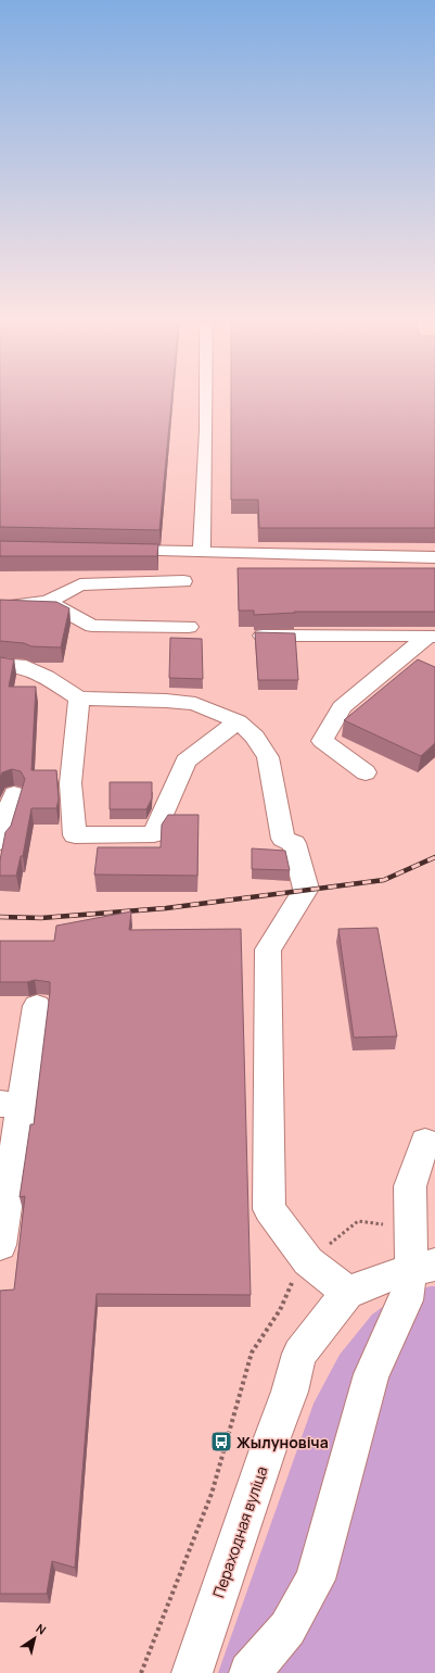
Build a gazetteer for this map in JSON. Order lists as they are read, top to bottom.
{
  "streets": {
    "street": ["Пераходная вуліца"]
  },
  "places": {
    "bus stop": ["Жылуновіча"]
  },
  "north": "top right"
}
